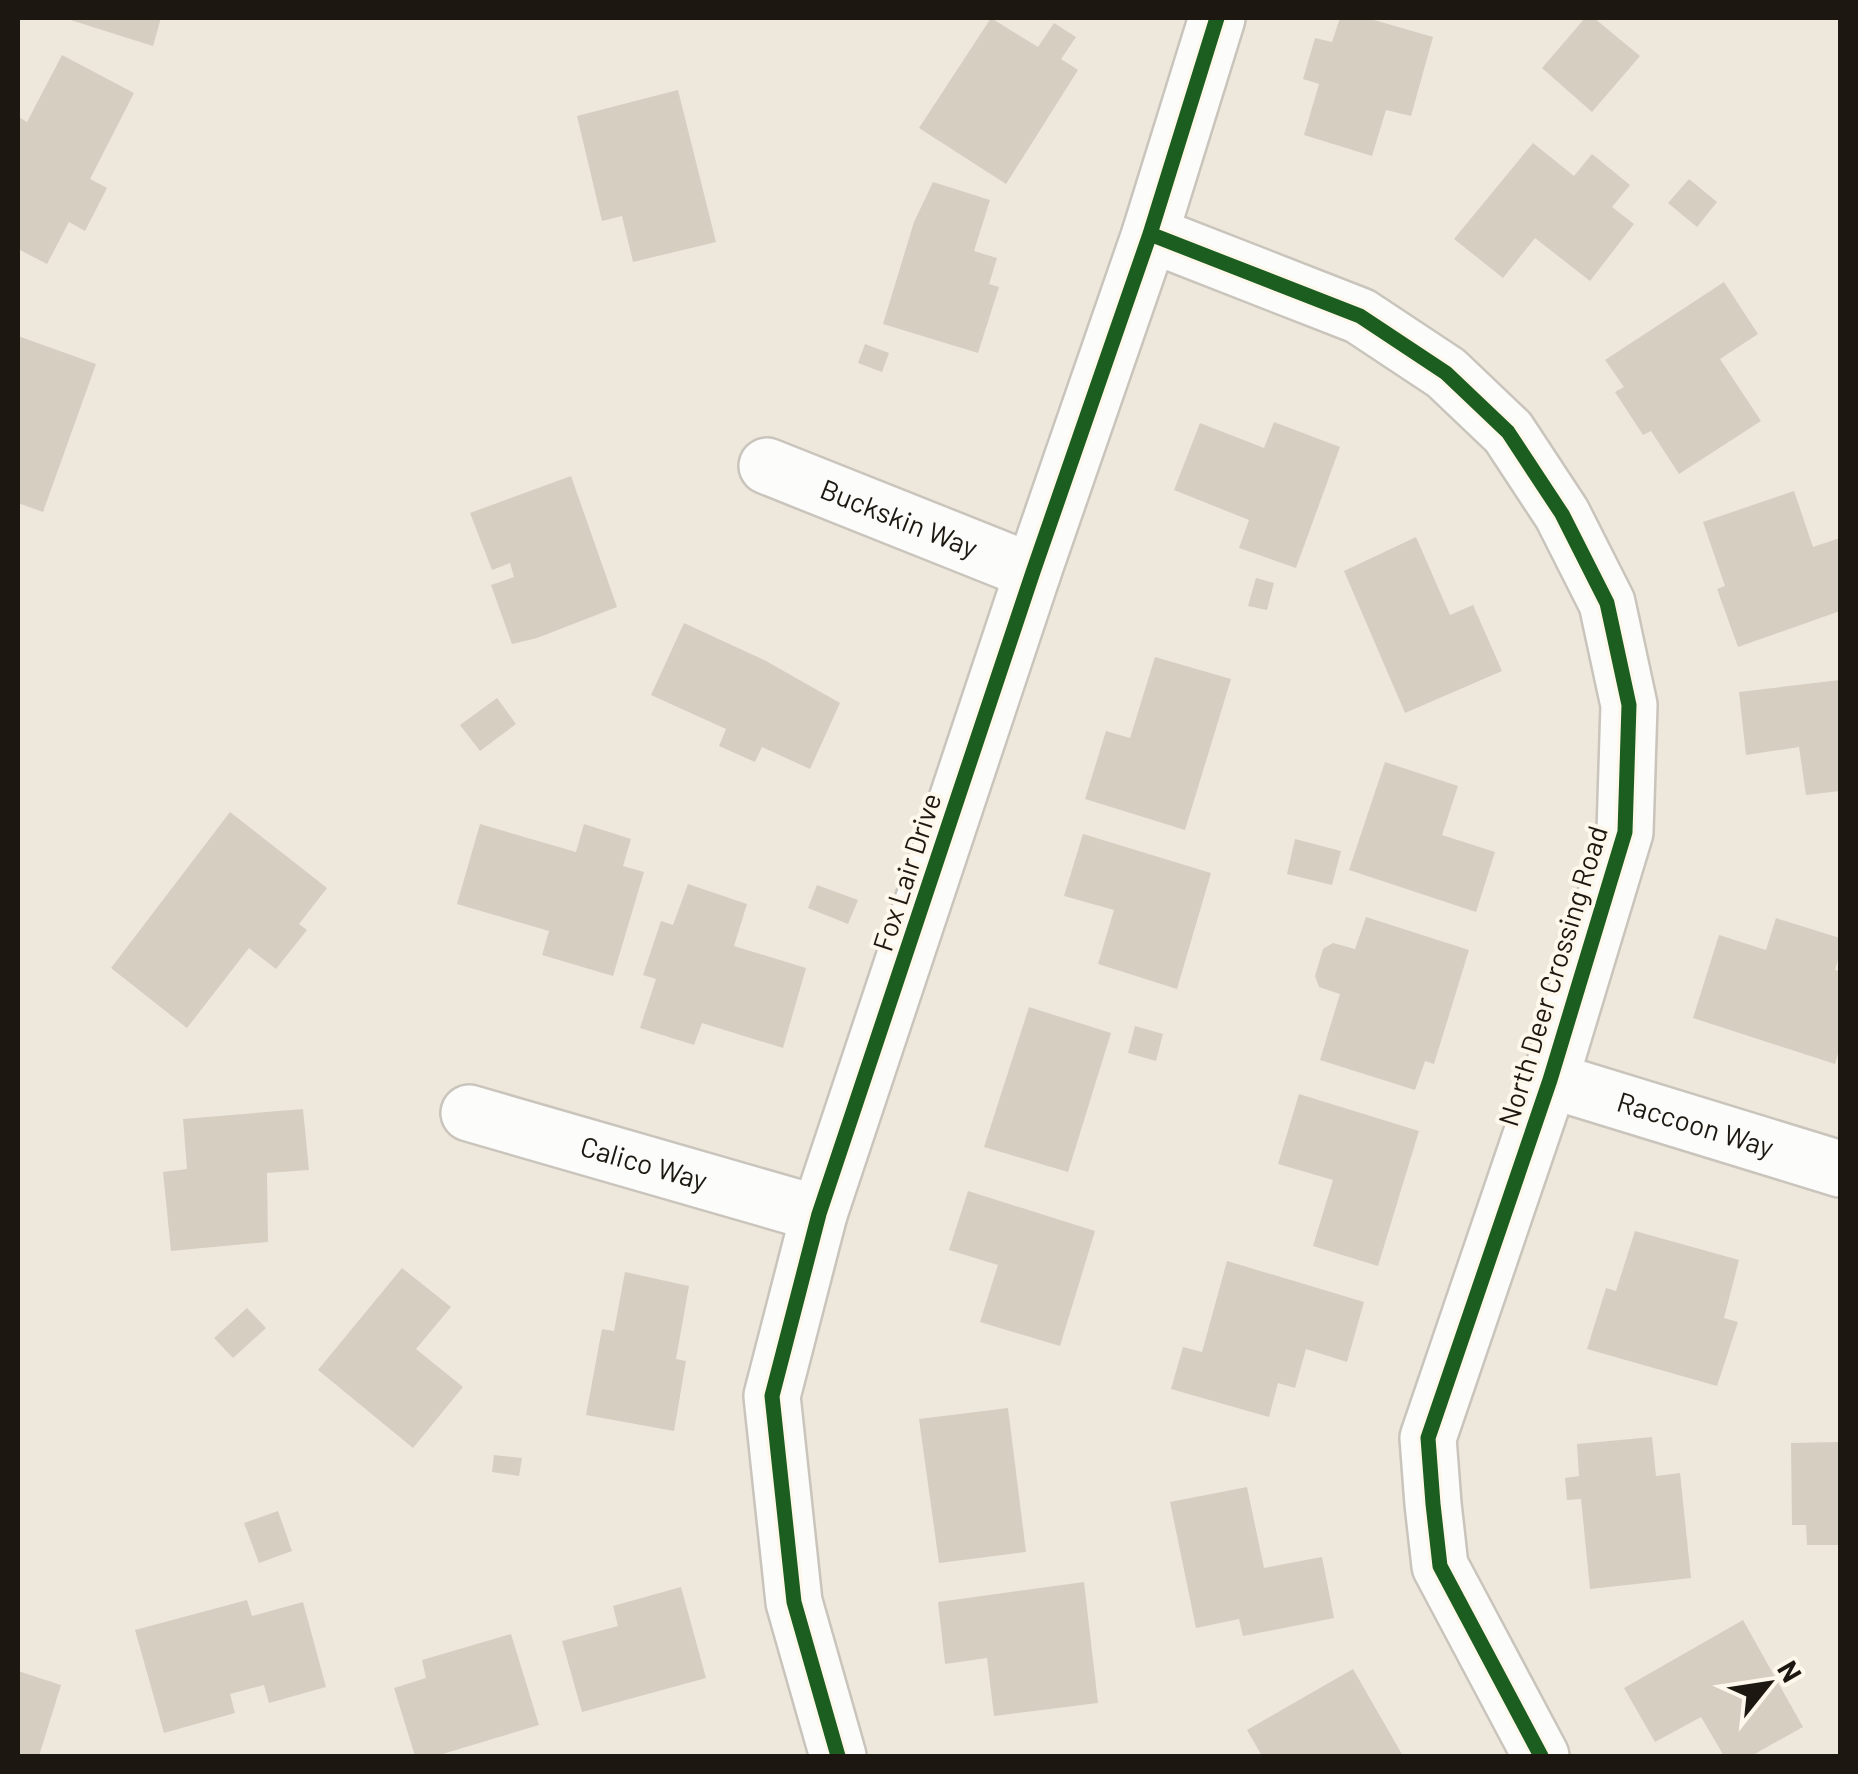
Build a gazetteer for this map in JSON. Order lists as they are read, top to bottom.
{
  "streets": {
    "street": [
      "Buckskin Way",
      "Fox Lair Drive",
      "North Deer Crossing Road",
      "Raccoon Way",
      "Calico Way"
    ]
  },
  "crossings": [
    ["Buckskin Way", "Fox Lair Drive"],
    ["Fox Lair Drive", "North Deer Crossing Road"],
    ["Fox Lair Drive", "Calico Way"],
    ["North Deer Crossing Road", "Raccoon Way"]
  ],
  "north": "top right"
}
